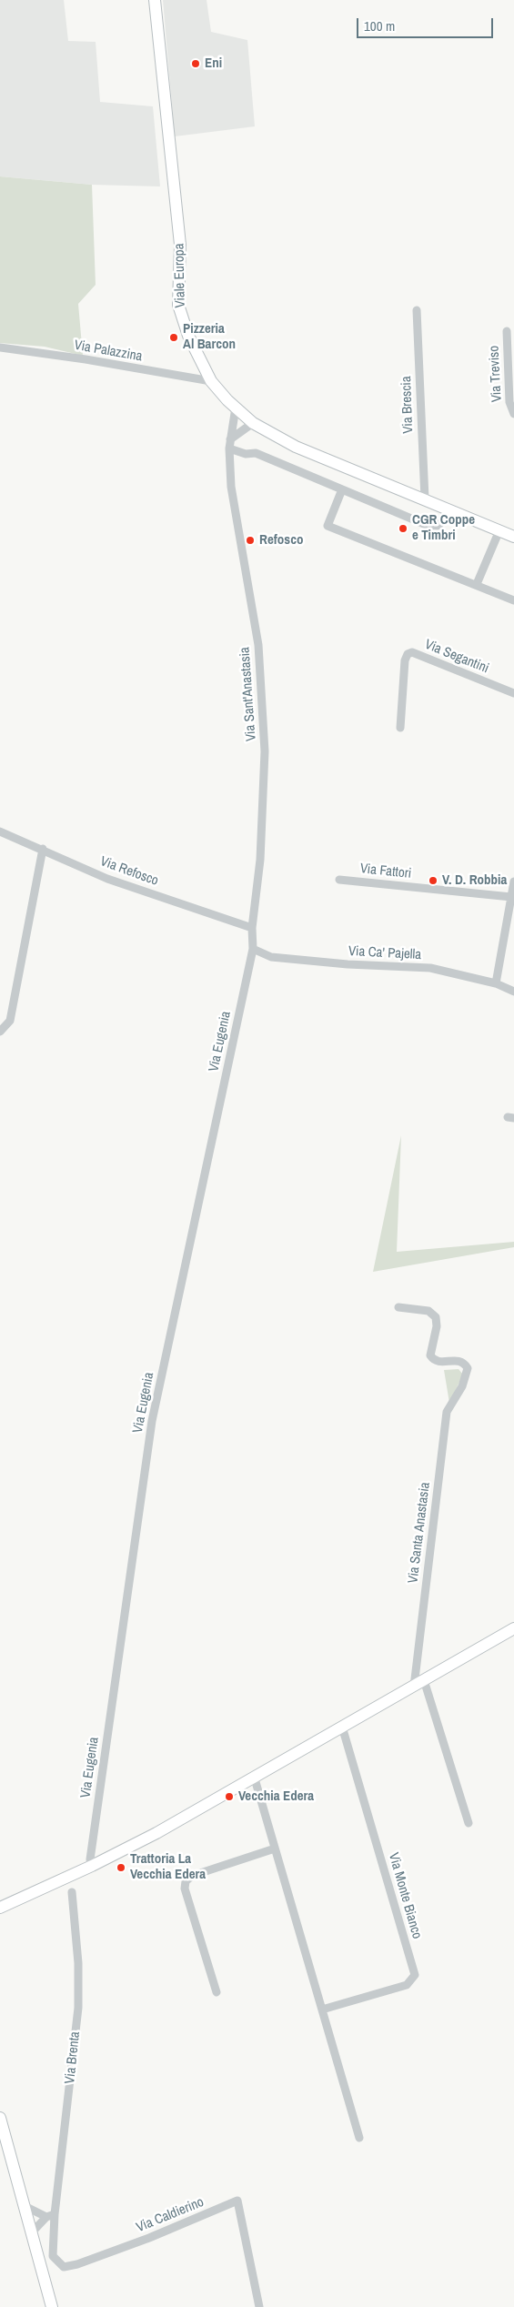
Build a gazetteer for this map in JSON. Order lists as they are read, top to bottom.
{
  "streets": {
    "main road": ["Viale Europa"],
    "street": [
      "Via Palazzina",
      "Via Treviso",
      "Via Brescia",
      "Via Segantini",
      "Via Sant'Anastasia",
      "Via Refosco",
      "Via Fattori",
      "Via Ca' Pajella",
      "Via Eugenia",
      "Via Santa Anastasia",
      "Via Monte Bianco",
      "Via Brenta",
      "Via Caldierino"
    ]
  },
  "crossings": [
    ["Viale Europa", "Via Palazzina"],
    ["Viale Europa", "Via Brescia"],
    ["Viale Europa", "Via Sant'Anastasia"],
    ["Via Sant'Anastasia", "Via Refosco"],
    ["Via Sant'Anastasia", "Via Ca' Pajella"],
    ["Via Sant'Anastasia", "Via Eugenia"],
    ["Via Ca' Pajella", "Via Eugenia"],
    ["Via Brenta", "Via Caldierino"]
  ],
  "places": [
    "Eni",
    "Pizzeria Al Barcon",
    "CGR Coppe e Timbri",
    "Refosco",
    "V. D. Robbia",
    "Vecchia Edera",
    "Trattoria La Vecchia Edera"
  ],
  "scale_bar": "100 m"
}
